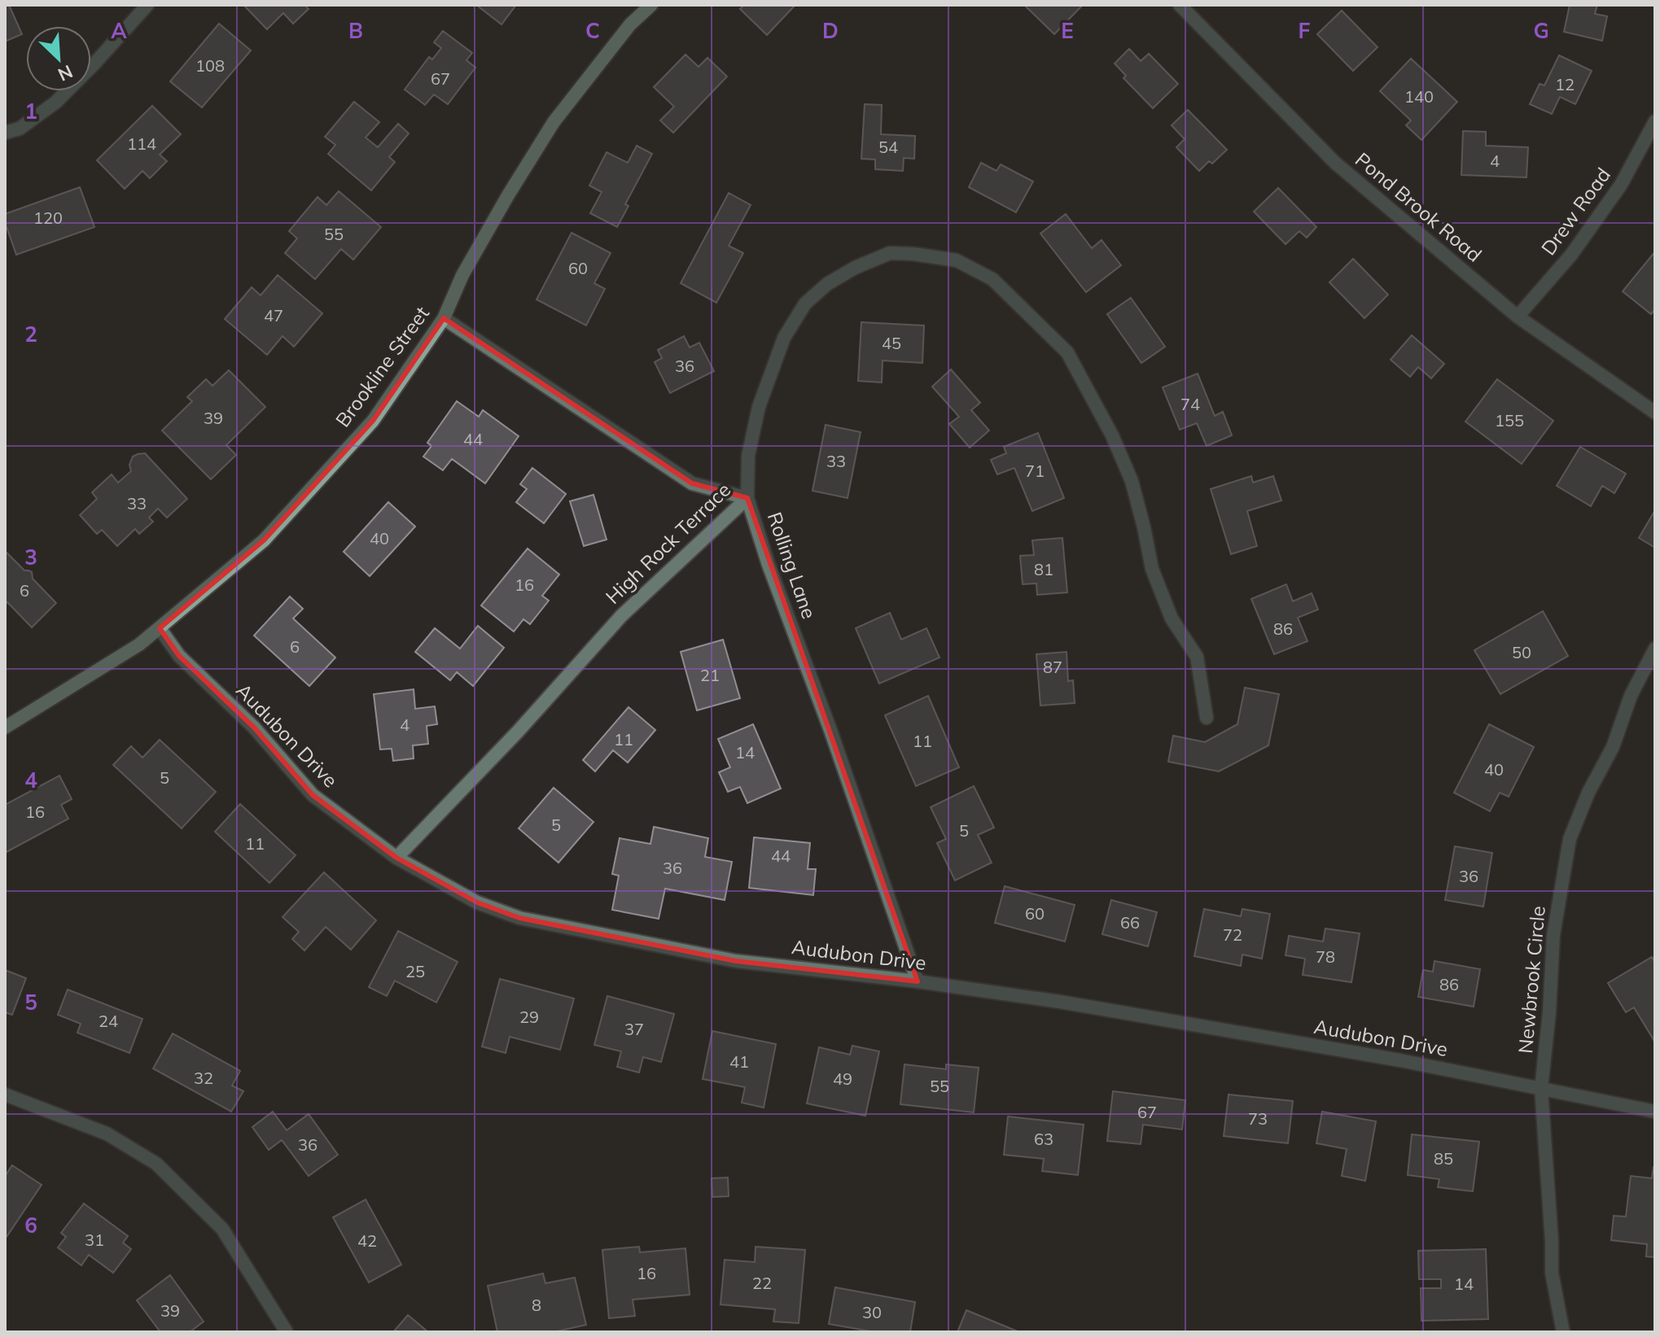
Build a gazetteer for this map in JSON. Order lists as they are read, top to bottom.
{
  "streets": {
    "main road": ["Brookline Street"],
    "street": [
      "Pond Brook Road",
      "Drew Road",
      "High Rock Terrace",
      "Rolling Lane",
      "Audubon Drive",
      "Newbrook Circle"
    ]
  },
  "crossings": [
    ["Pond Brook Road", "Drew Road"],
    ["Brookline Street", "Rolling Lane"],
    ["Brookline Street", "Audubon Drive"],
    ["High Rock Terrace", "Rolling Lane"],
    ["High Rock Terrace", "Audubon Drive"],
    ["Rolling Lane", "Audubon Drive"],
    ["Audubon Drive", "Newbrook Circle"]
  ],
  "house_numbers": [
    "108",
    "67",
    "12",
    "140",
    "114",
    "54",
    "4",
    "120",
    "55",
    "60",
    "47",
    "45",
    "36",
    "74",
    "39",
    "155",
    "44",
    "33",
    "71",
    "33",
    "40",
    "81",
    "16",
    "6",
    "86",
    "6",
    "50",
    "87",
    "21",
    "4",
    "11",
    "11",
    "14",
    "40",
    "5",
    "16",
    "5",
    "5",
    "11",
    "44",
    "36",
    "36",
    "60",
    "66",
    "72",
    "78",
    "25",
    "86",
    "29",
    "24",
    "37",
    "41",
    "32",
    "49",
    "55",
    "67",
    "73",
    "63",
    "36",
    "85",
    "31",
    "42",
    "16",
    "22",
    "14",
    "8",
    "39",
    "30"
  ],
  "north": "bottom right",
  "grid": {
    "columns": [
      "A",
      "B",
      "C",
      "D",
      "E",
      "F",
      "G"
    ],
    "rows": [
      "1",
      "2",
      "3",
      "4",
      "5",
      "6"
    ]
  }
}
